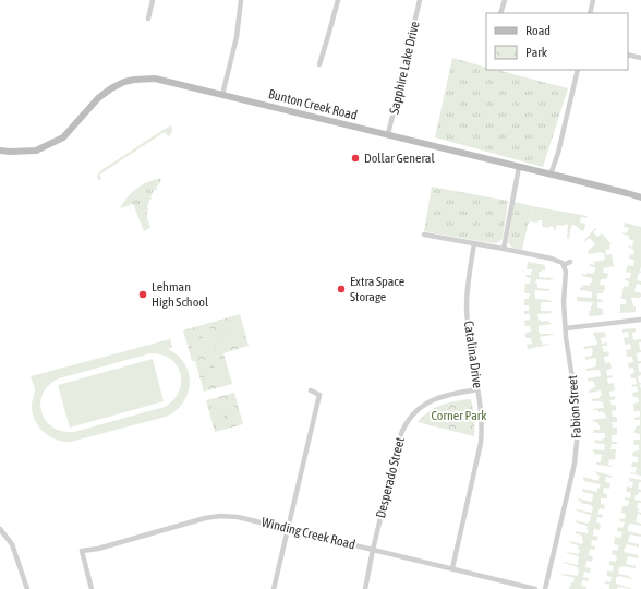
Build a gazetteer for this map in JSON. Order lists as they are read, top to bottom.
{
  "streets": {
    "street": [
      "Sapphire Lake Drive",
      "Bunton Creek Road",
      "Catalina Drive",
      "Fabion Street",
      "Desperado Street",
      "Winding Creek Road"
    ]
  },
  "crossings": [
    ["Sapphire Lake Drive", "Bunton Creek Road"],
    ["Catalina Drive", "Desperado Street"],
    ["Catalina Drive", "Winding Creek Road"],
    ["Desperado Street", "Winding Creek Road"]
  ],
  "parks": ["Corner Park"],
  "places": ["Dollar General", "Extra Space Storage", "Lehman High School"],
  "legend": ["Road", "Park"]
}
